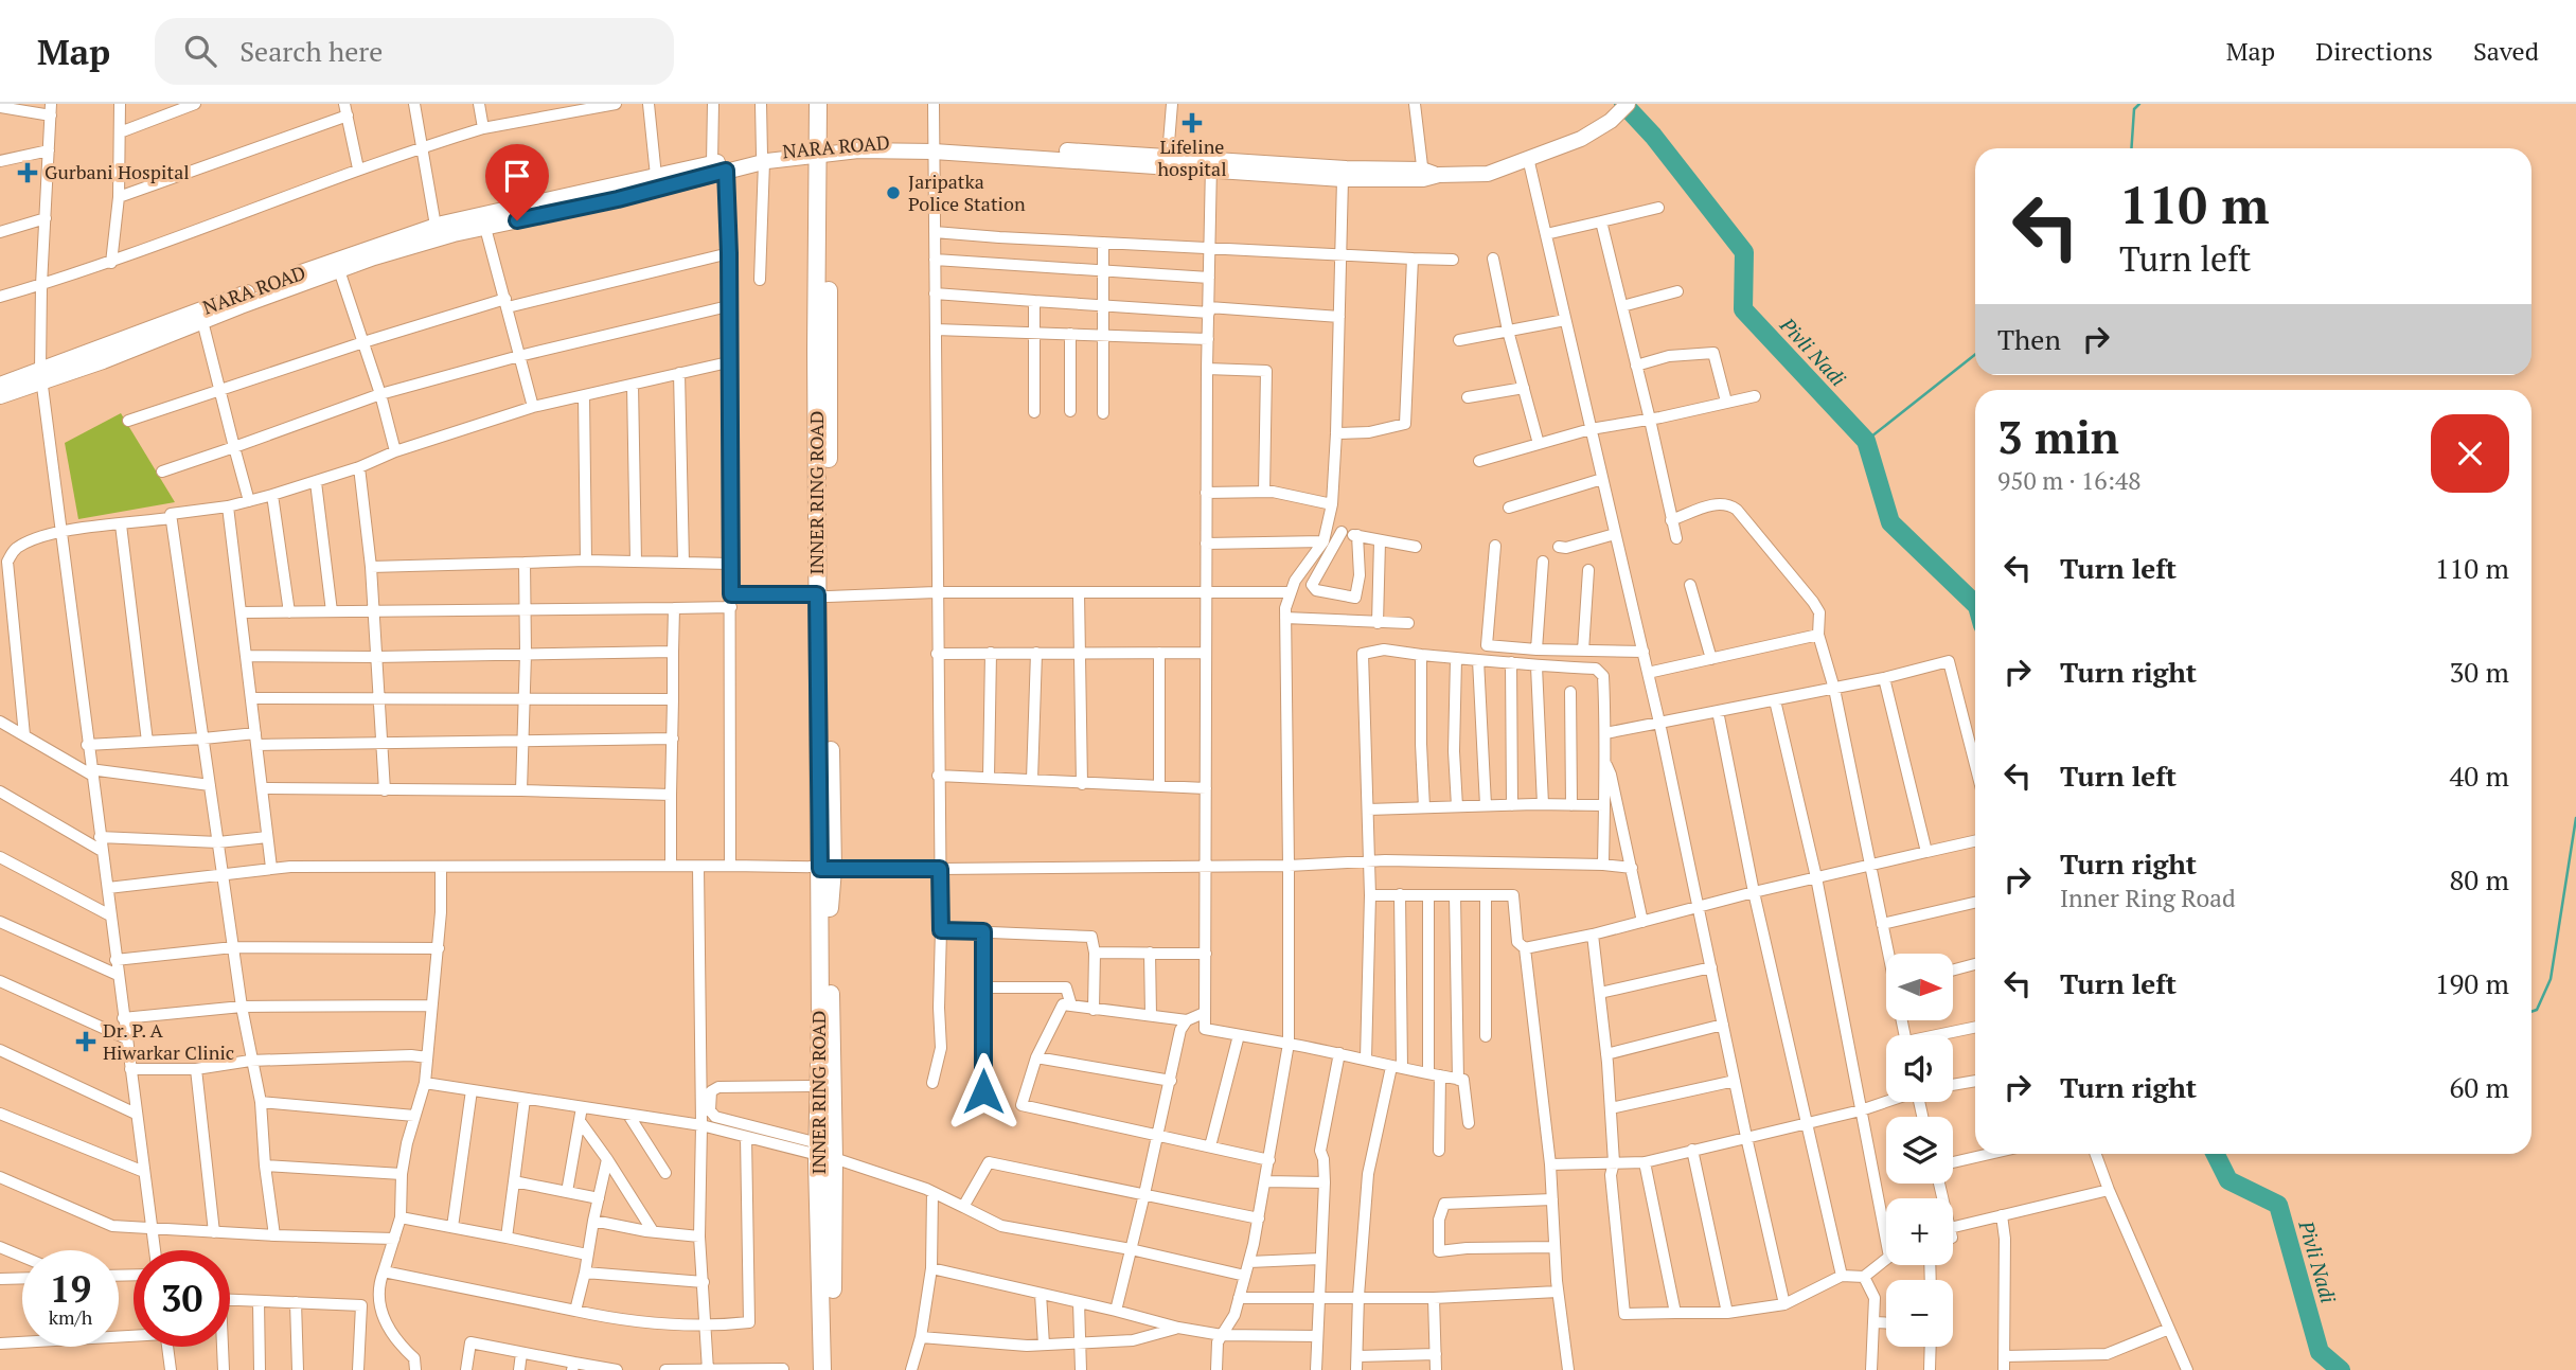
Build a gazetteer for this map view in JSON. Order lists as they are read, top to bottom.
{
  "streets": {
    "highway": ["INNER RING ROAD"],
    "main road": ["NARA ROAD"]
  },
  "crossings": [
    ["NARA ROAD", "INNER RING ROAD"]
  ],
  "water": ["Pivli Nadi"],
  "places": {
    "health": ["Lifeline hospital", "Gurbani Hospital", "Dr. P. A Hiwarkar Clinic"],
    "other": ["Jaripatka Police Station"]
  },
  "north": "right",
  "page": {
    "header": "Map",
    "search": "Search here",
    "nav": ["Map", "Directions", "Saved"],
    "turn": ["110 m", "Turn left"],
    "then": "Then",
    "heading": ["3 min", "950 m · 16:48"],
    "list": [
      {
        "name": "Turn left",
        "value": "110 m"
      },
      {
        "name": "Turn right",
        "value": "30 m"
      },
      {
        "name": "Turn left",
        "value": "40 m"
      },
      {
        "name": "Turn right",
        "note": "Inner Ring Road",
        "value": "80 m"
      },
      {
        "name": "Turn left",
        "value": "190 m"
      },
      {
        "name": "Turn right",
        "value": "60 m"
      }
    ],
    "map_buttons": ["+", "−"],
    "speed": "19 km/h",
    "limit": "30"
  }
}
